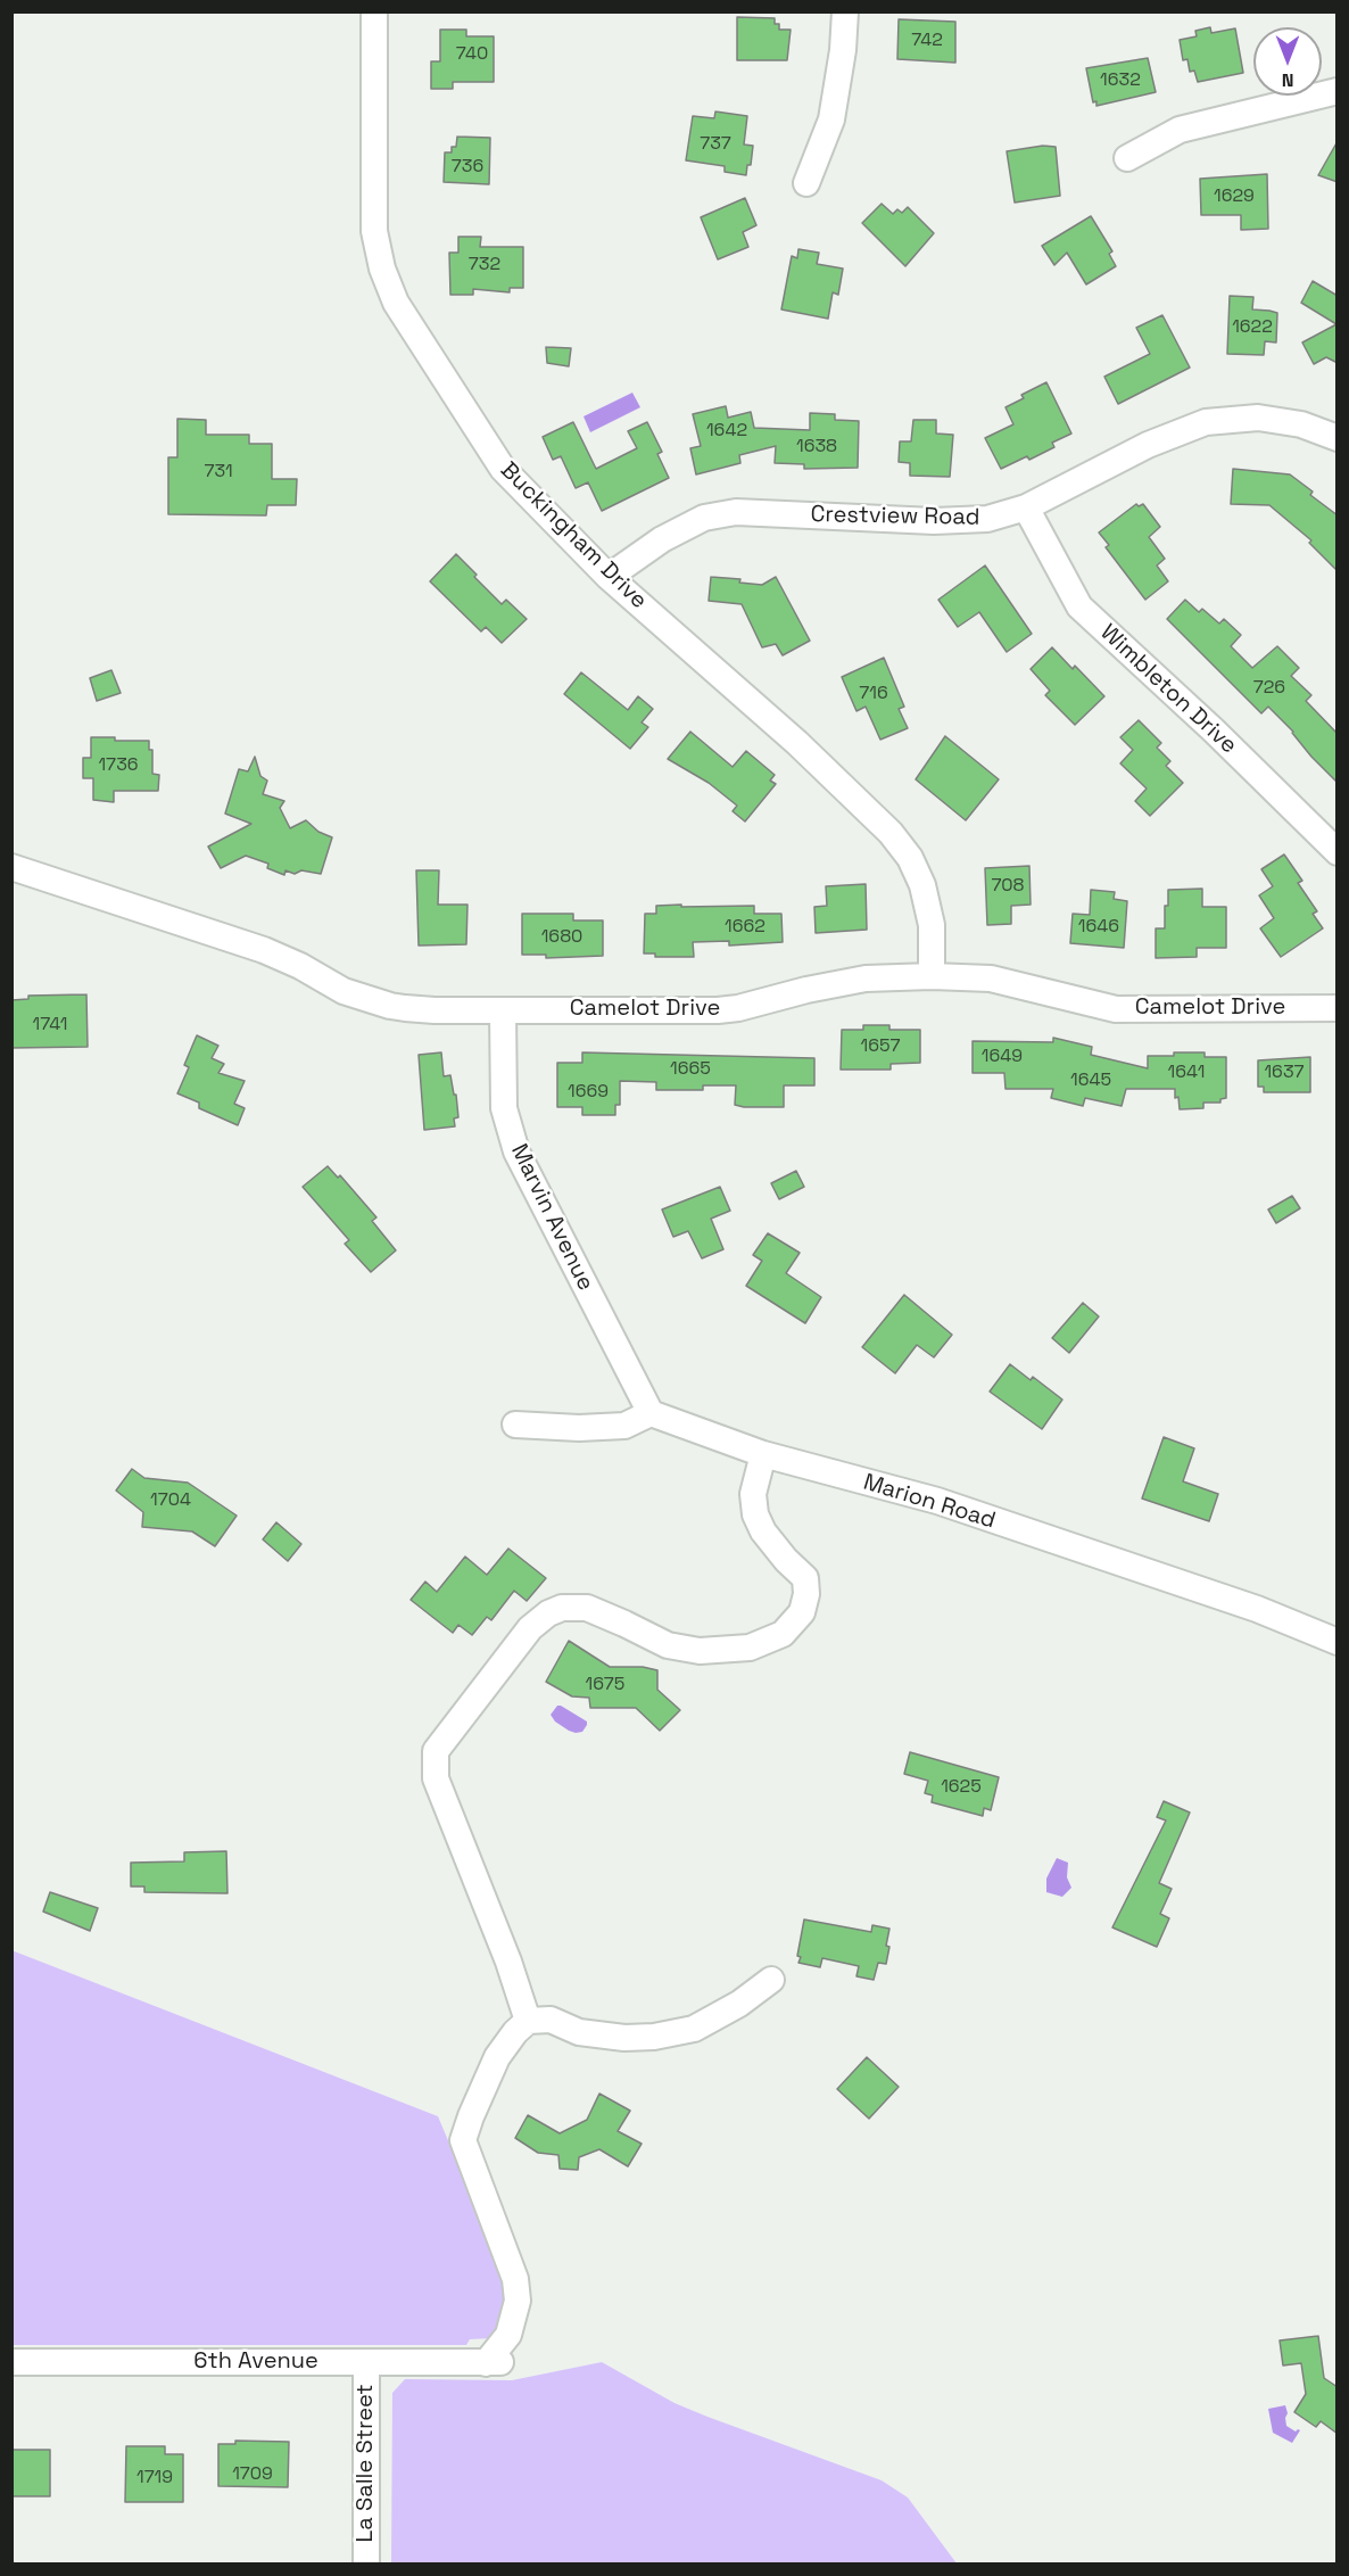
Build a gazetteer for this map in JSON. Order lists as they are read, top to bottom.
{
  "streets": {
    "street": [
      "Crestview Road",
      "Buckingham Drive",
      "Wimbleton Drive",
      "Camelot Drive",
      "Marvin Avenue",
      "Marion Road",
      "6th Avenue",
      "La Salle Street"
    ]
  },
  "crossings": [
    ["Crestview Road", "Buckingham Drive"],
    ["Crestview Road", "Wimbleton Drive"],
    ["Buckingham Drive", "Camelot Drive"],
    ["Camelot Drive", "Marvin Avenue"],
    ["Marvin Avenue", "Marion Road"],
    ["6th Avenue", "La Salle Street"]
  ],
  "house_numbers": [
    "742",
    "740",
    "1632",
    "737",
    "736",
    "1629",
    "732",
    "1622",
    "1642",
    "1638",
    "731",
    "726",
    "716",
    "1736",
    "708",
    "1662",
    "1646",
    "1680",
    "1741",
    "1657",
    "1649",
    "1665",
    "1641",
    "1637",
    "1645",
    "1669",
    "1704",
    "1675",
    "1625",
    "1709",
    "1719"
  ],
  "north": "bottom"
}
